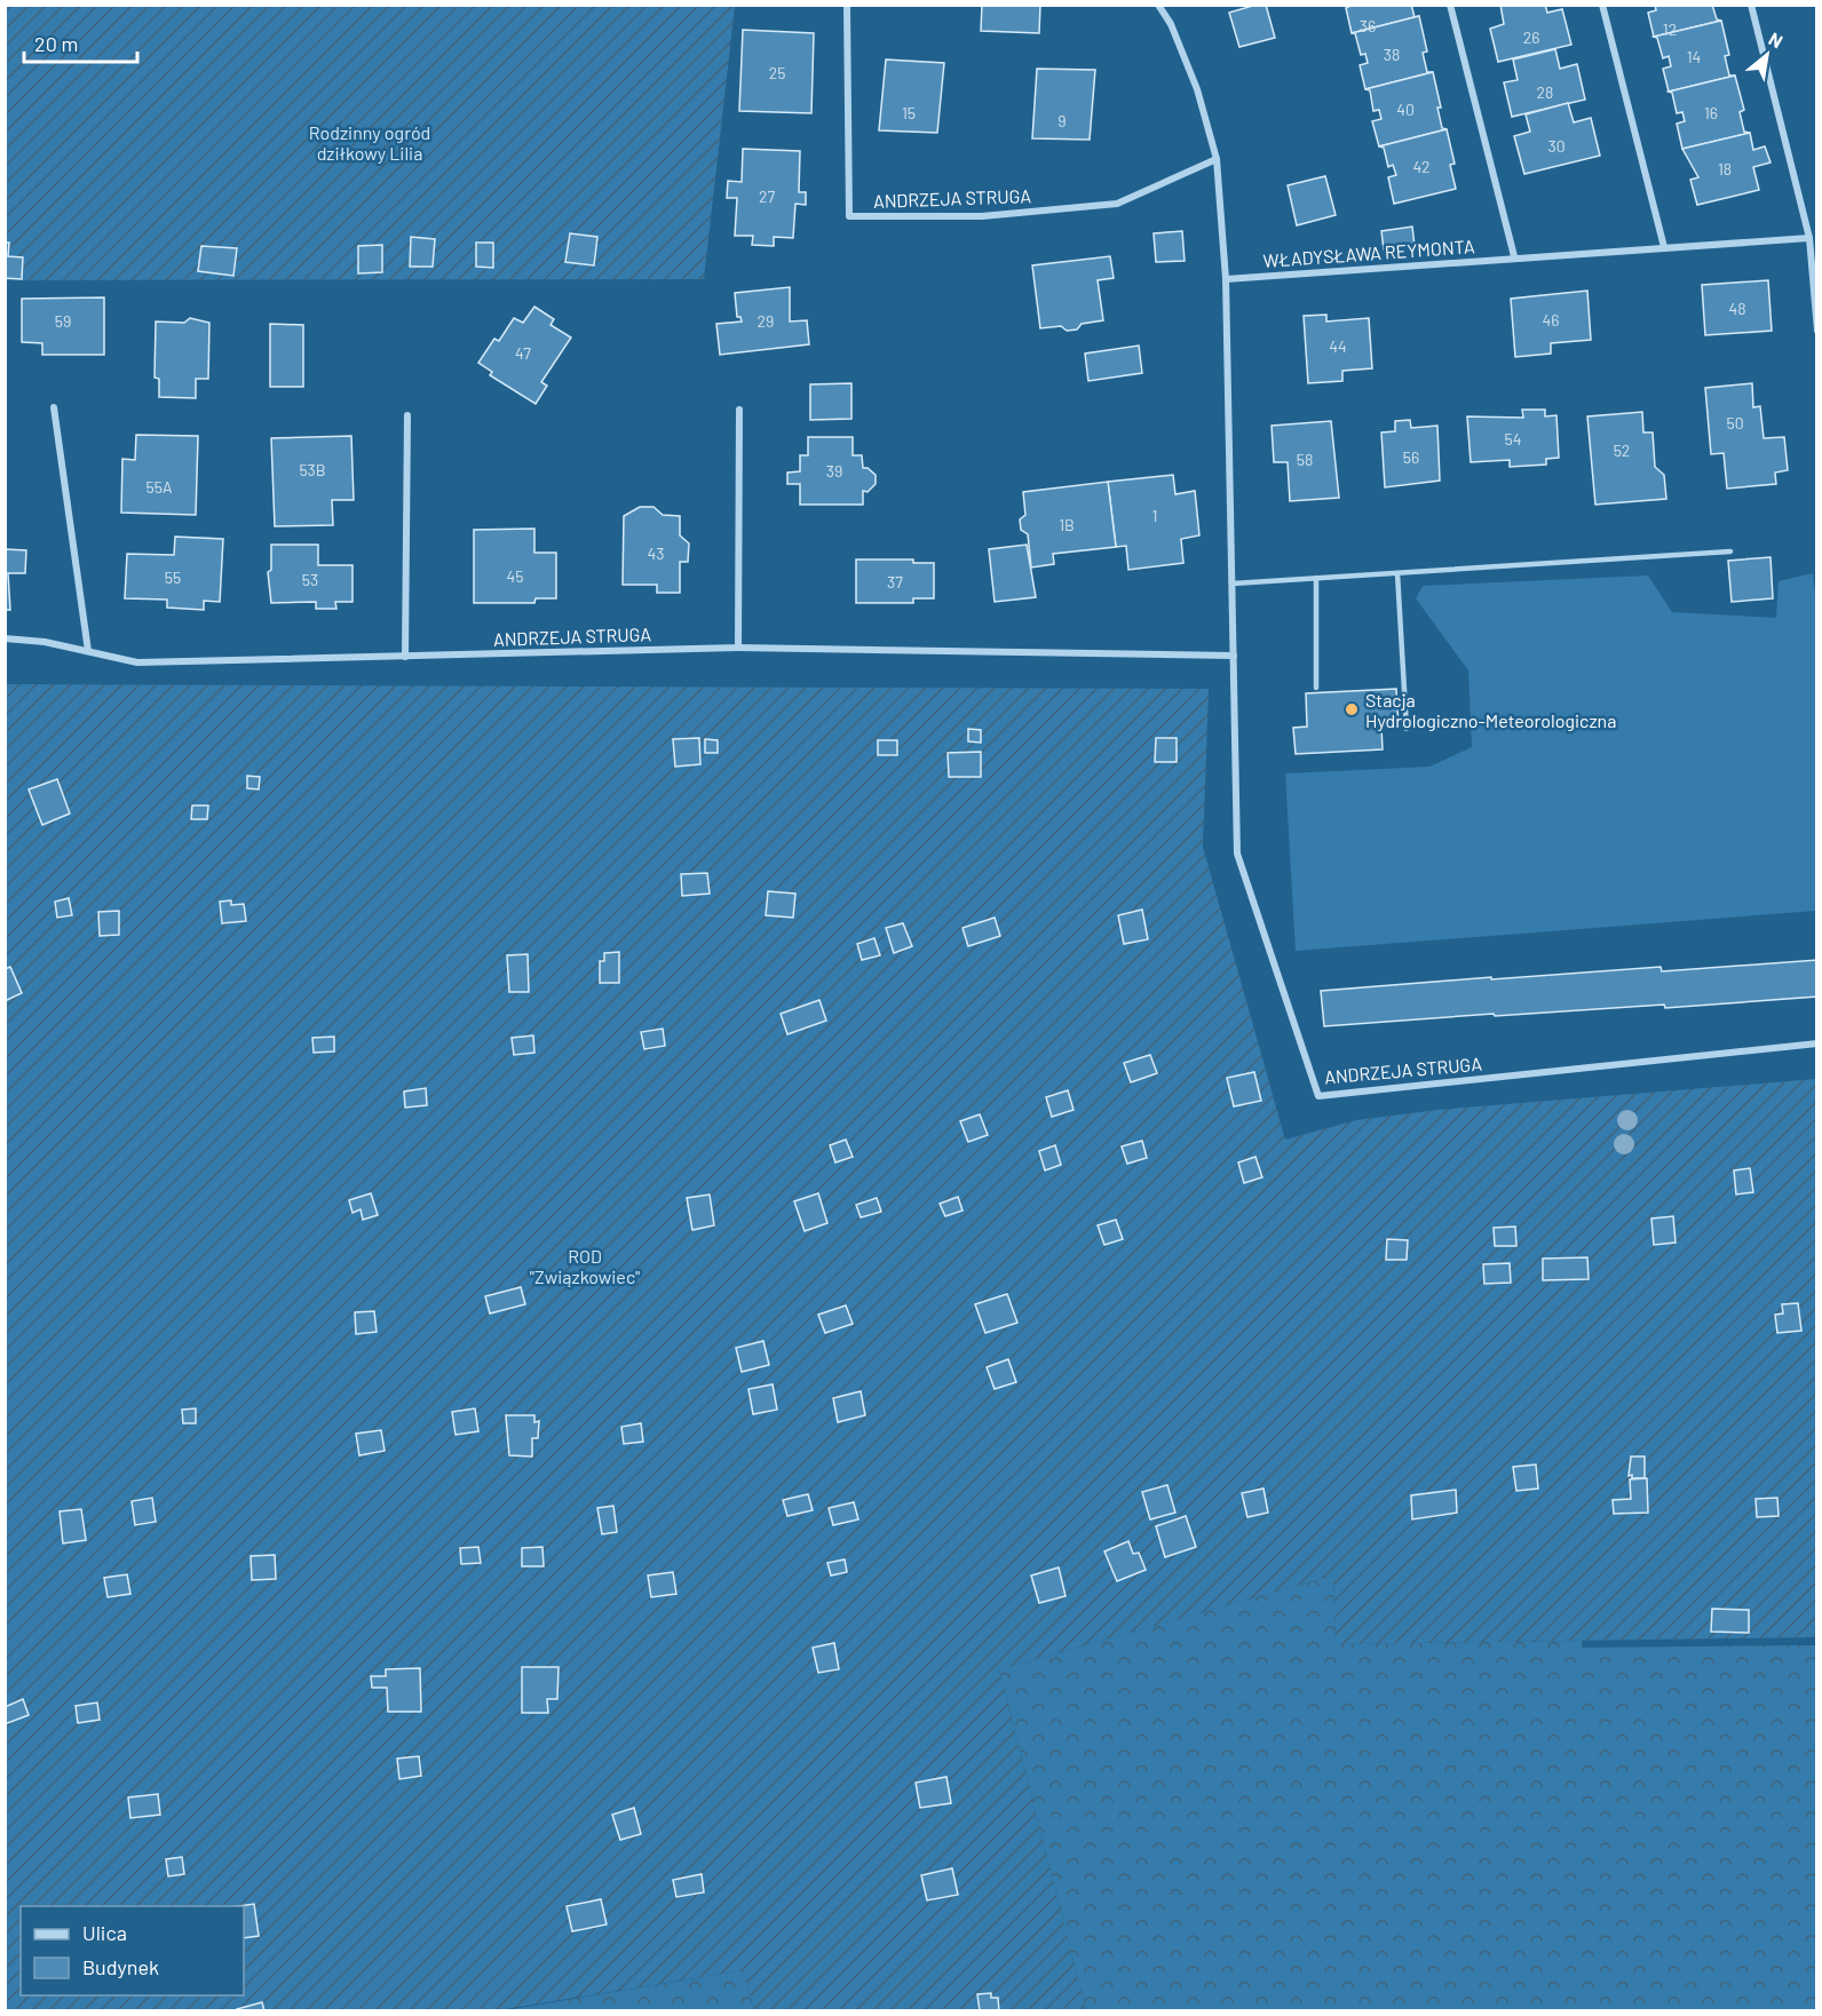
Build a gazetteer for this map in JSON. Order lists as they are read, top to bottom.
{
  "streets": {
    "street": ["ANDRZEJA STRUGA", "WŁADYSŁAWA REYMONTA"]
  },
  "crossings": [
    ["ANDRZEJA STRUGA", "WŁADYSŁAWA REYMONTA"]
  ],
  "parks": ["Rodzinny ogród dziłkowy Lilia", "ROD \"Związkowiec\""],
  "places": ["Stacja Hydrologiczno-Meteorologiczna"],
  "house_numbers": [
    "36",
    "12",
    "26",
    "38",
    "14",
    "25",
    "28",
    "40",
    "15",
    "16",
    "9",
    "30",
    "42",
    "18",
    "27",
    "48",
    "46",
    "59",
    "29",
    "44",
    "47",
    "50",
    "54",
    "52",
    "56",
    "58",
    "53B",
    "39",
    "55A",
    "1",
    "1B",
    "43",
    "45",
    "55",
    "53",
    "37"
  ],
  "legend": ["Ulica", "Budynek"],
  "scale_bar": "20 m",
  "north": "top right"
}
